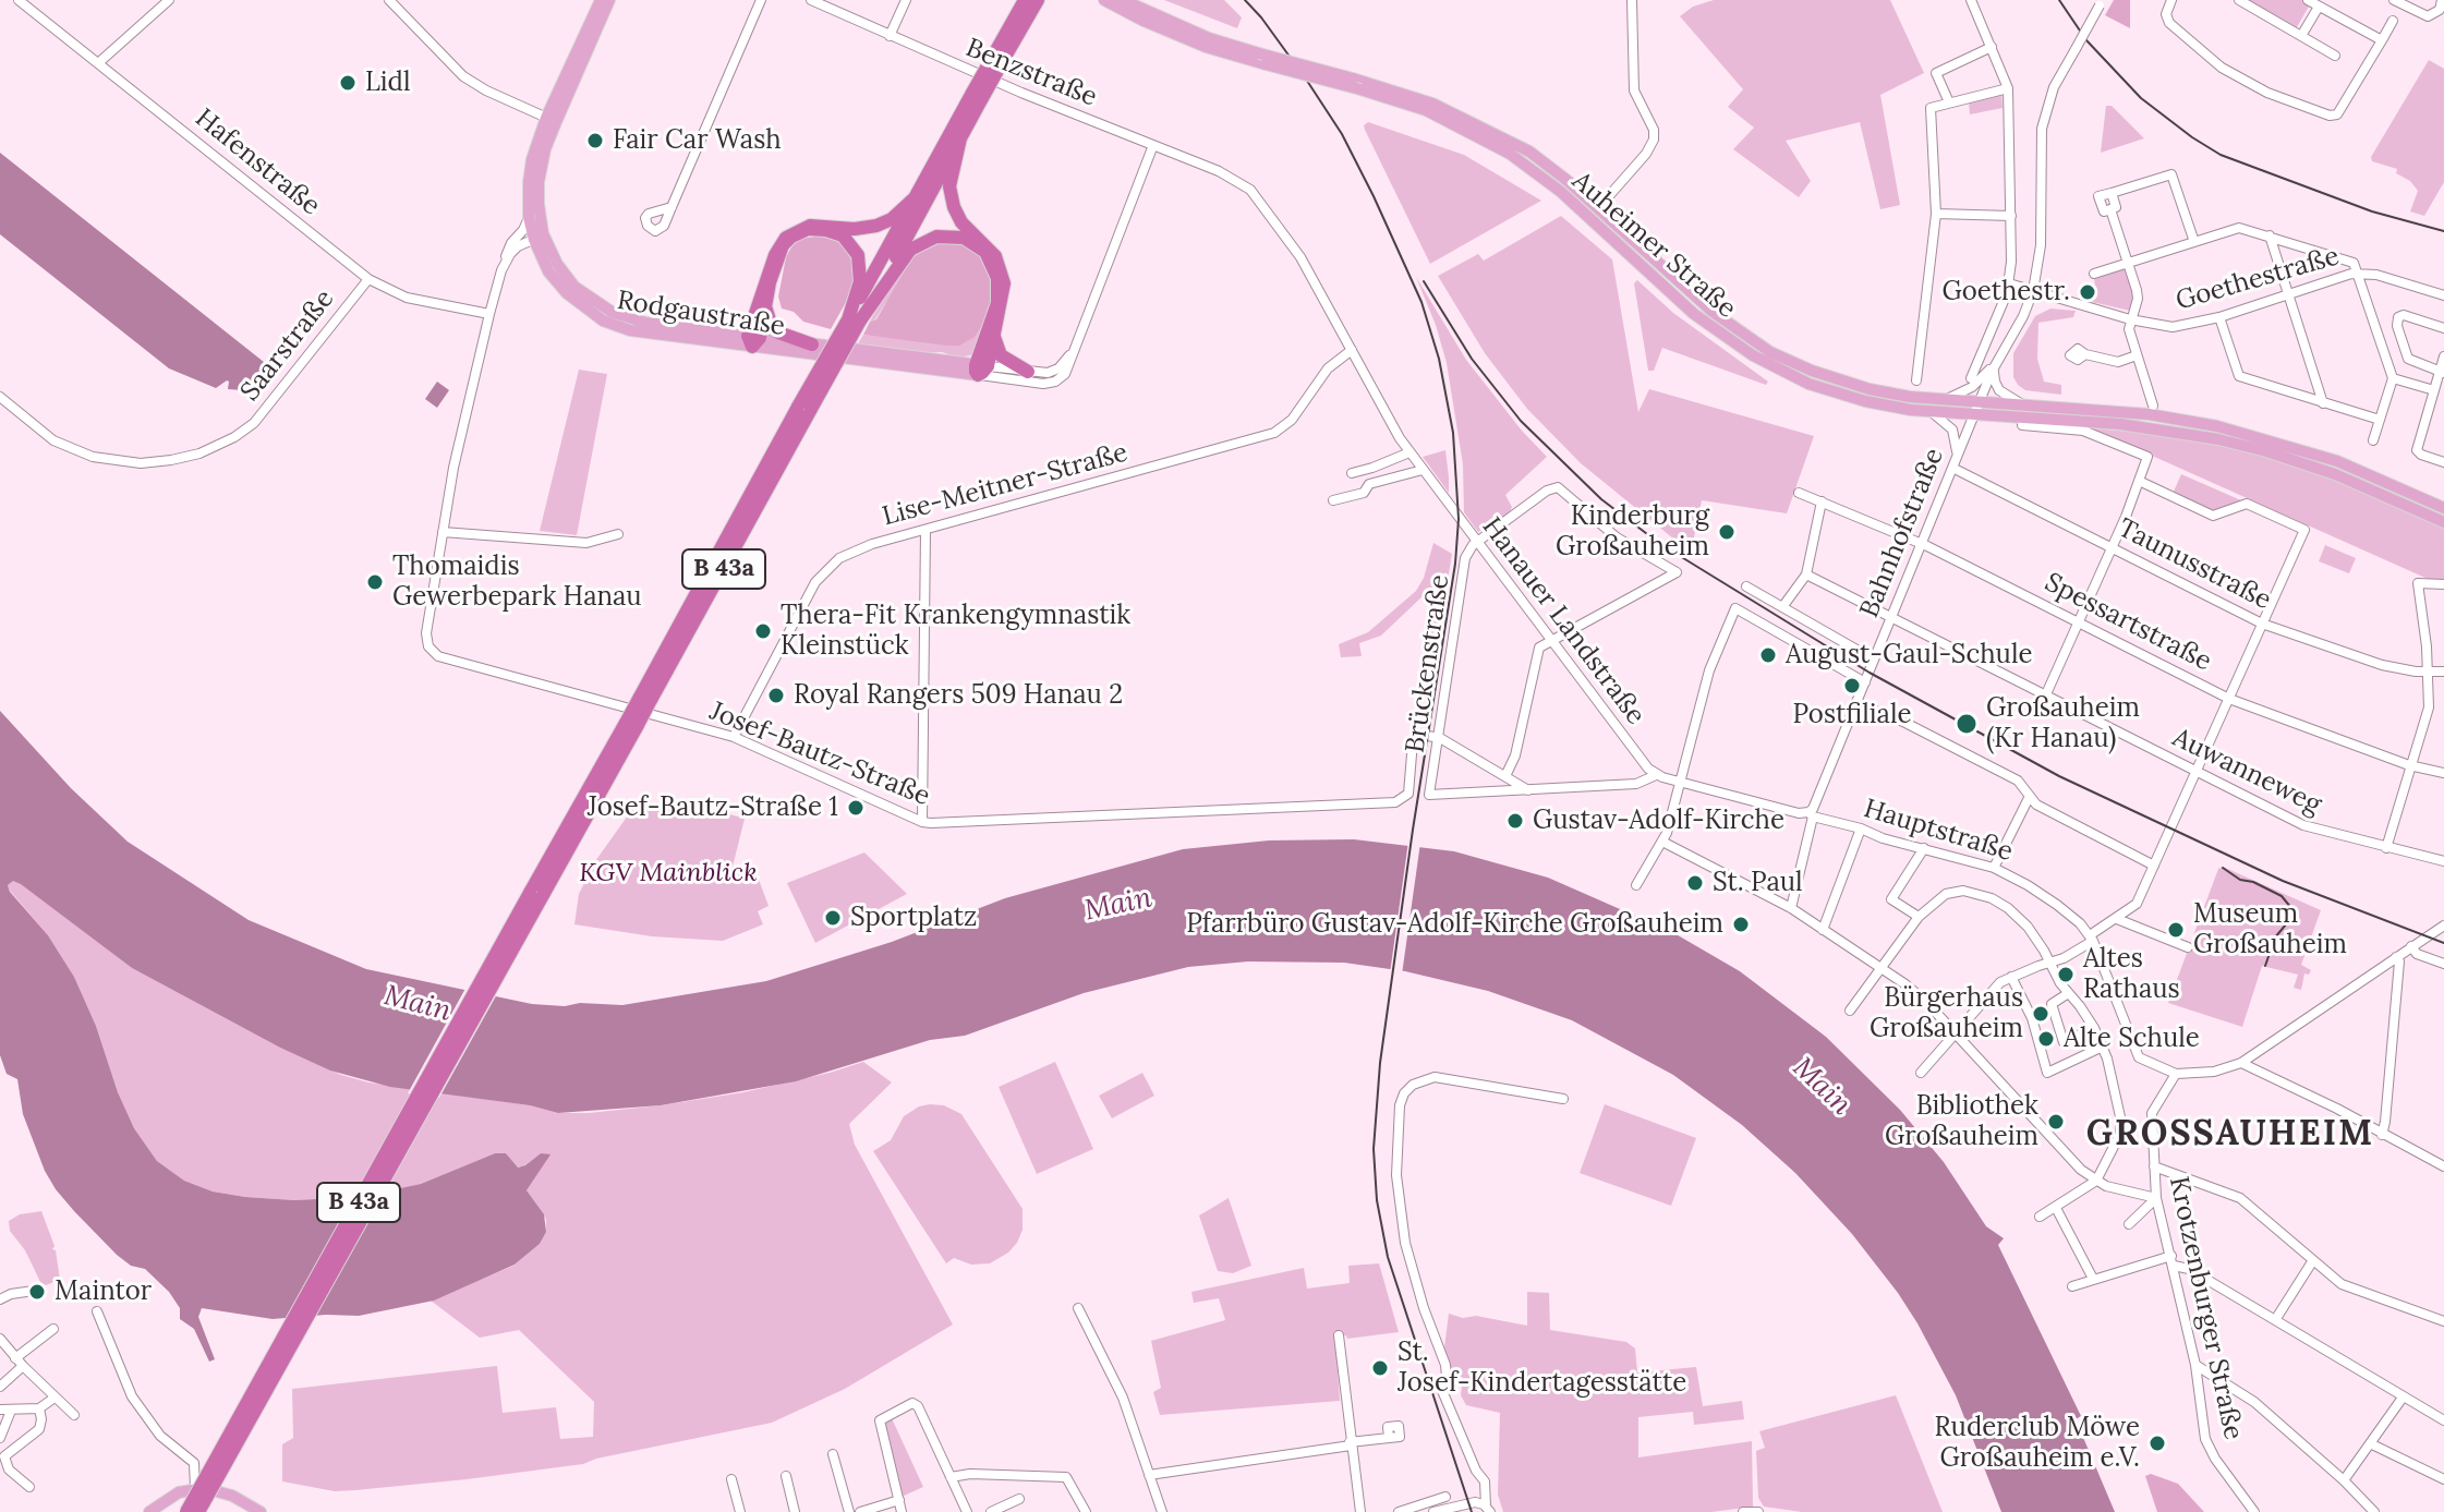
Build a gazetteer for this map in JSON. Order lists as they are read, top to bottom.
{
  "streets": {
    "highway": ["B 43a"],
    "main road": ["Auheimer Straße", "Rodgaustraße"],
    "street": [
      "Benzstraße",
      "Hafenstraße",
      "Goethestraße",
      "Saarstraße",
      "Lise-Meitner-Straße",
      "Bahnhofstraße",
      "Taunusstraße",
      "Hanauer Landstraße",
      "Spessartstraße",
      "Brückenstraße",
      "Josef-Bautz-Straße",
      "Auwanneweg",
      "Hauptstraße",
      "Krotzenburger Straße"
    ]
  },
  "crossings": [
    ["Benzstraße", "Rodgaustraße"],
    ["Benzstraße", "Hanauer Landstraße"],
    ["Hafenstraße", "Saarstraße"],
    ["Hafenstraße", "Josef-Bautz-Straße"],
    ["Auheimer Straße", "Bahnhofstraße"],
    ["Rodgaustraße", "Josef-Bautz-Straße"],
    ["Lise-Meitner-Straße", "Hanauer Landstraße"],
    ["Lise-Meitner-Straße", "Josef-Bautz-Straße"],
    ["Bahnhofstraße", "Taunusstraße"],
    ["Bahnhofstraße", "Spessartstraße"],
    ["Bahnhofstraße", "Auwanneweg"],
    ["Bahnhofstraße", "Hauptstraße"],
    ["Hanauer Landstraße", "Brückenstraße"],
    ["Brückenstraße", "Josef-Bautz-Straße"],
    ["Hauptstraße", "Krotzenburger Straße"]
  ],
  "districts": ["GROSSAUHEIM"],
  "water": ["Main"],
  "parks": ["KGV Mainblick"],
  "places": [
    "Lidl",
    "Fair Car Wash",
    "Goethestr.",
    "Kinderburg Großauheim",
    "Thomaidis Gewerbepark Hanau",
    "Thera-Fit Krankengymnastik Kleinstück",
    "August-Gaul-Schule",
    "Postfiliale",
    "Royal Rangers 509 Hanau 2",
    "Großauheim (Kr Hanau)",
    "Josef-Bautz-Straße 1",
    "Gustav-Adolf-Kirche",
    "St. Paul",
    "Sportplatz",
    "Pfarrbüro Gustav-Adolf-Kirche Großauheim",
    "Museum Großauheim",
    "Altes Rathaus",
    "Bürgerhaus Großauheim",
    "Alte Schule",
    "Bibliothek Großauheim",
    "Maintor",
    "St. Josef-Kindertagesstätte",
    "Ruderclub Möwe Großauheim e.V."
  ]
}
